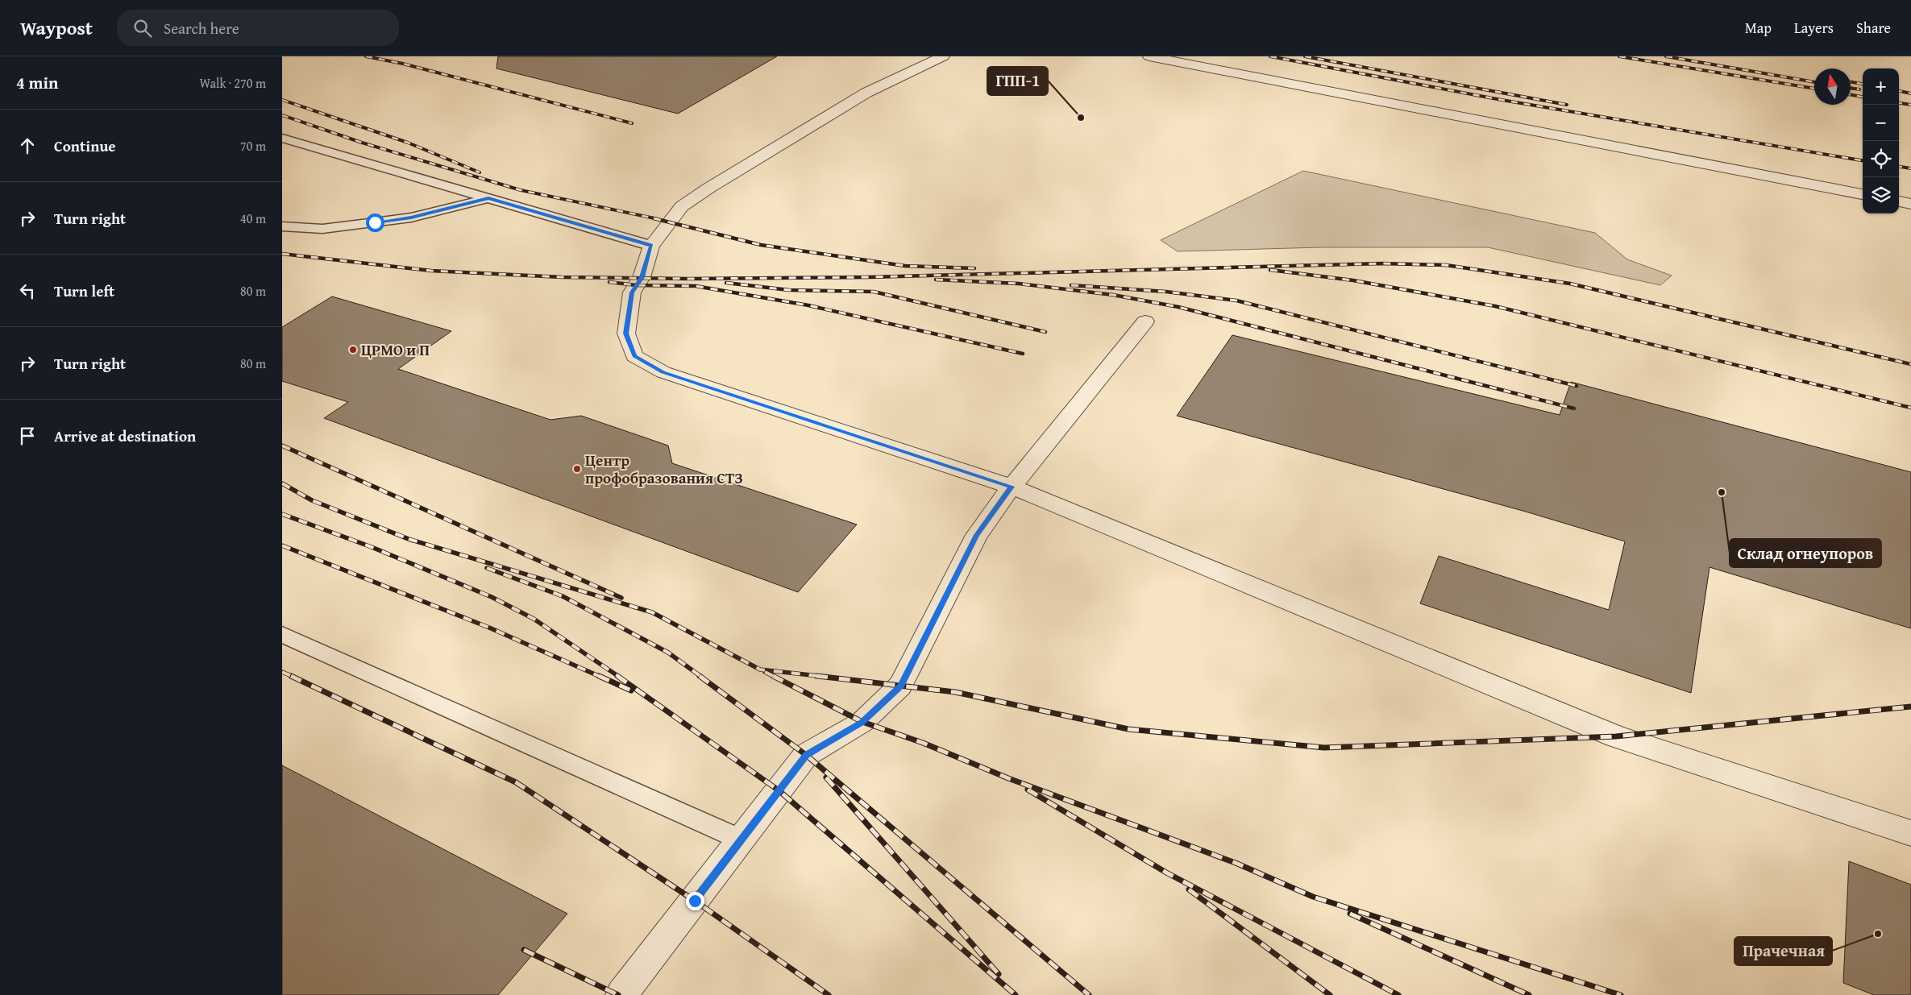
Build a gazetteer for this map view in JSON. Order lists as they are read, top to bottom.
{
  "places": [
    "ГПП-1",
    "ЦРМО и П",
    "Центр профобразования СТЗ",
    "Склад огнеупоров",
    "Прачечная"
  ],
  "north": "top",
  "page": {
    "header": "Waypost",
    "search": "Search here",
    "nav": ["Map", "Layers", "Share"],
    "heading": ["4 min", "Walk · 270 m"],
    "map_buttons": ["+", "−"],
    "list": [
      ["Continue", "70 m"],
      ["Turn right", "40 m"],
      ["Turn left", "80 m"],
      ["Turn right", "80 m"],
      "Arrive at destination"
    ]
  }
}
